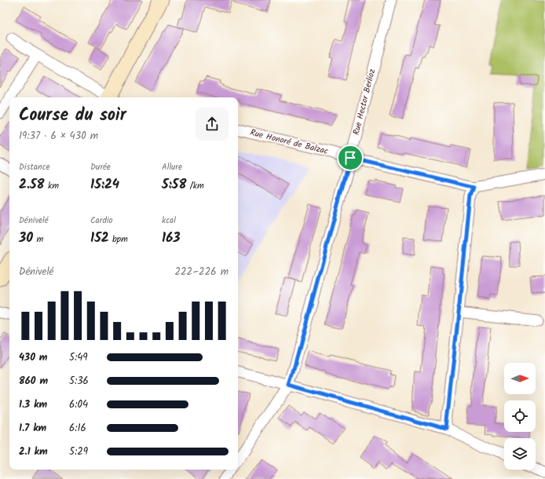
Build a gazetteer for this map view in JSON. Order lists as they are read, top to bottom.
{
  "streets": {
    "street": ["Rue Hector Berlioz", "Rue Honoré de Balzac"]
  },
  "crossings": [
    ["Rue Hector Berlioz", "Rue Honoré de Balzac"]
  ],
  "north": "right",
  "page": {
    "heading": ["Course du soir", "19:37 · 6 × 430 m"],
    "stats": [
      ["Distance", "2.58 km"],
      ["Durée", "15:24"],
      ["Allure", "5:58 /km"],
      ["Dénivelé", "30 m"],
      ["Cardio", "152 bpm"],
      ["kcal", "163"]
    ],
    "chart": ["Dénivelé", "222–226 m"],
    "list": [
      {
        "name": "430 m",
        "note": "5:49"
      },
      {
        "name": "860 m",
        "note": "5:36"
      },
      {
        "name": "1.3 km",
        "note": "6:04"
      },
      {
        "name": "1.7 km",
        "note": "6:16"
      },
      {
        "name": "2.1 km",
        "note": "5:29"
      }
    ]
  }
}
